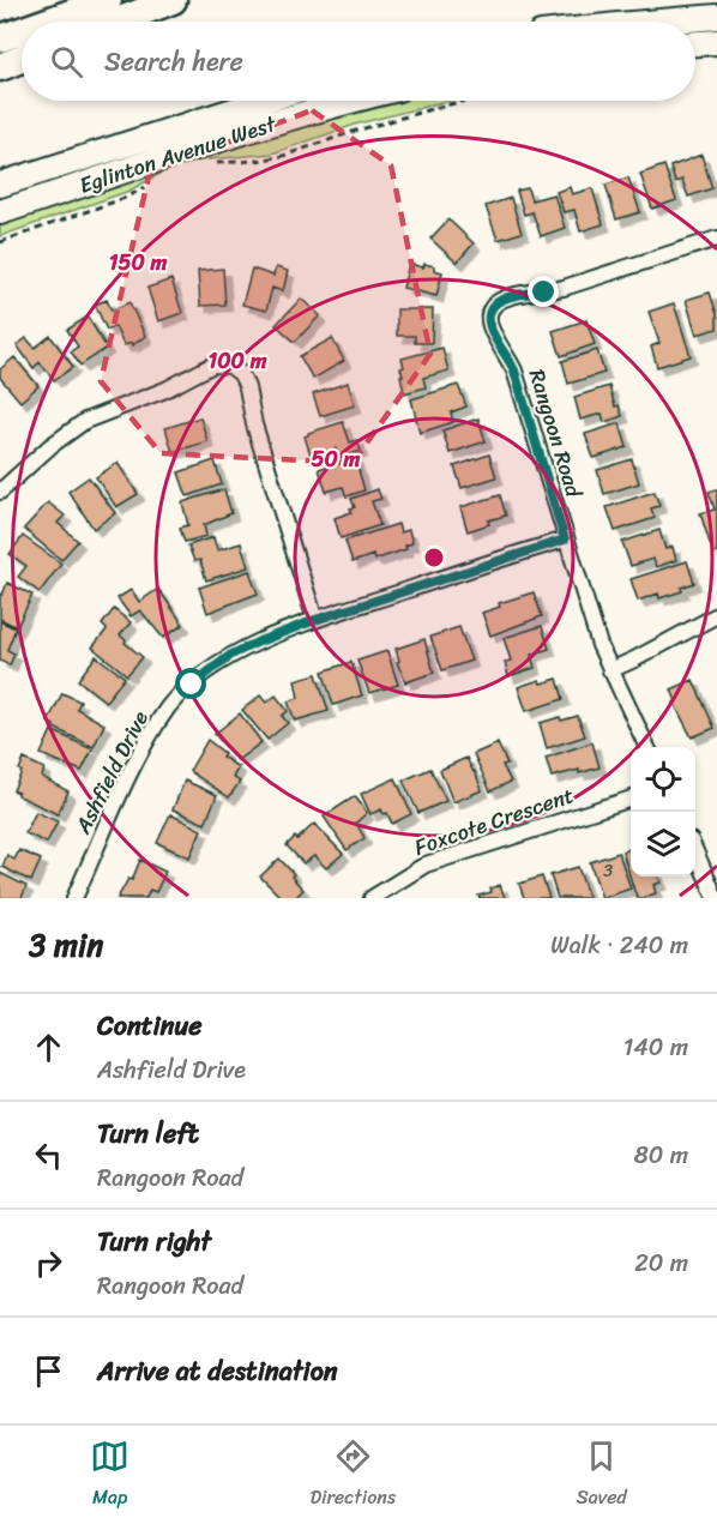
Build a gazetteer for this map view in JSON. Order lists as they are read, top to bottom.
{
  "streets": {
    "main road": ["Eglinton Avenue West"],
    "street": ["Rangoon Road", "Ashfield Drive", "Foxcote Crescent"]
  },
  "crossings": [
    ["Rangoon Road", "Ashfield Drive"]
  ],
  "house_numbers": ["3"],
  "page": {
    "search": "Search here",
    "heading": ["3 min", "Walk · 240 m"],
    "list": [
      ["Continue", "Ashfield Drive", "140 m"],
      ["Turn left", "Rangoon Road", "80 m"],
      ["Turn right", "Rangoon Road", "20 m"],
      "Arrive at destination"
    ],
    "nav": ["Map", "Directions", "Saved"]
  },
  "rings": ["150 m", "100 m", "50 m"]
}
